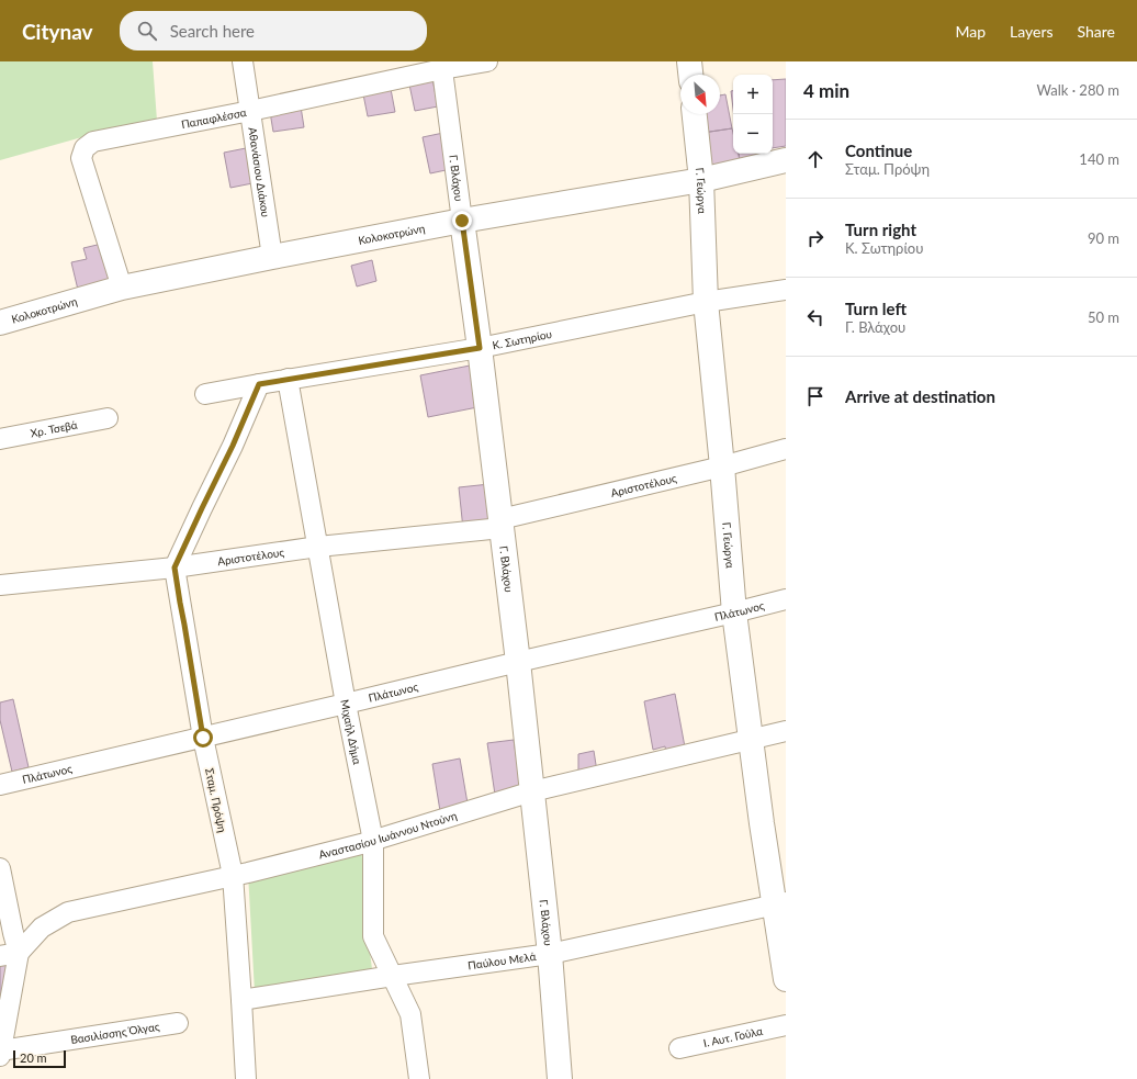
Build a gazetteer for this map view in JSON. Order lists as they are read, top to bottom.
{
  "streets": {
    "street": [
      "Παπαφλέσσα",
      "Αθανάσιου Διάκου",
      "Γ. Βλάχου",
      "Γ. Γεώργα",
      "Κολοκοτρώνη",
      "Κ. Σωτηρίου",
      "Χρ. Τσεβά",
      "Αριστοτέλους",
      "Πλάτωνος",
      "Μιχαήλ Δήμα",
      "Σταμ. Πρόψη",
      "Αναστασίου Ιωάννου Ντούνη",
      "Παύλου Μελά",
      "Βασιλίσσης Όλγας",
      "Ι. Αυτ. Γούλα"
    ]
  },
  "crossings": [
    ["Παπαφλέσσα", "Αθανάσιου Διάκου"],
    ["Παπαφλέσσα", "Γ. Βλάχου"],
    ["Παπαφλέσσα", "Κολοκοτρώνη"],
    ["Αθανάσιου Διάκου", "Κολοκοτρώνη"],
    ["Γ. Βλάχου", "Κολοκοτρώνη"],
    ["Γ. Βλάχου", "Κ. Σωτηρίου"],
    ["Γ. Βλάχου", "Αριστοτέλους"],
    ["Γ. Βλάχου", "Πλάτωνος"],
    ["Γ. Βλάχου", "Αναστασίου Ιωάννου Ντούνη"],
    ["Γ. Βλάχου", "Παύλου Μελά"],
    ["Γ. Γεώργα", "Κολοκοτρώνη"],
    ["Γ. Γεώργα", "Κ. Σωτηρίου"],
    ["Γ. Γεώργα", "Αριστοτέλους"],
    ["Γ. Γεώργα", "Πλάτωνος"],
    ["Γ. Γεώργα", "Αναστασίου Ιωάννου Ντούνη"],
    ["Γ. Γεώργα", "Παύλου Μελά"],
    ["Κ. Σωτηρίου", "Μιχαήλ Δήμα"],
    ["Αριστοτέλους", "Μιχαήλ Δήμα"],
    ["Αριστοτέλους", "Σταμ. Πρόψη"],
    ["Πλάτωνος", "Μιχαήλ Δήμα"],
    ["Πλάτωνος", "Σταμ. Πρόψη"],
    ["Μιχαήλ Δήμα", "Αναστασίου Ιωάννου Ντούνη"],
    ["Μιχαήλ Δήμα", "Παύλου Μελά"],
    ["Σταμ. Πρόψη", "Αναστασίου Ιωάννου Ντούνη"],
    ["Σταμ. Πρόψη", "Παύλου Μελά"]
  ],
  "scale_bar": "20 m",
  "north": "bottom right",
  "page": {
    "header": "Citynav",
    "search": "Search here",
    "nav": ["Map", "Layers", "Share"],
    "heading": ["4 min", "Walk · 280 m"],
    "map_buttons": ["+", "−"],
    "list": [
      ["Continue", "Σταμ. Πρόψη", "140 m"],
      ["Turn right", "Κ. Σωτηρίου", "90 m"],
      ["Turn left", "Γ. Βλάχου", "50 m"],
      "Arrive at destination"
    ],
    "scale": "20 m"
  }
}
